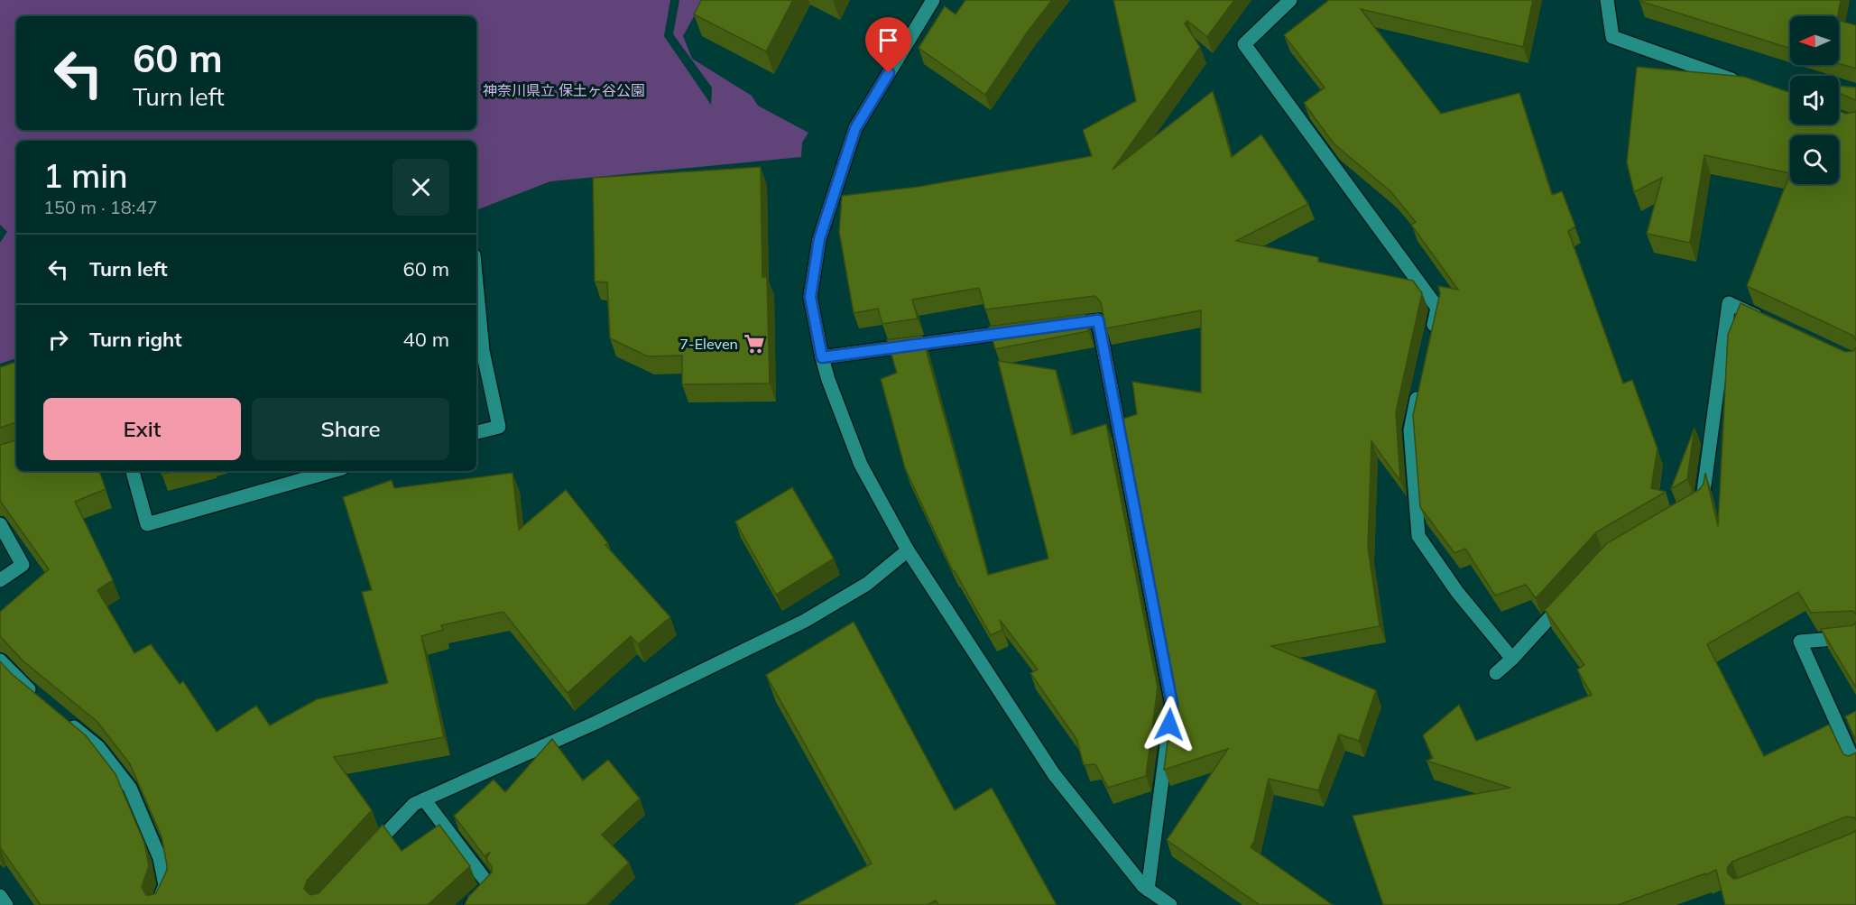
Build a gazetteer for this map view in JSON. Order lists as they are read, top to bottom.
{
  "parks": ["神奈川県立 保土ヶ谷公園"],
  "places": {
    "supermarket": ["7-Eleven"]
  },
  "north": "left",
  "page": {
    "turn": ["60 m", "Turn left"],
    "heading": ["1 min", "150 m · 18:47"],
    "list": [
      {
        "name": "Turn left",
        "value": "60 m"
      },
      {
        "name": "Turn right",
        "value": "40 m"
      }
    ],
    "buttons": ["Exit", "Share"]
  }
}
